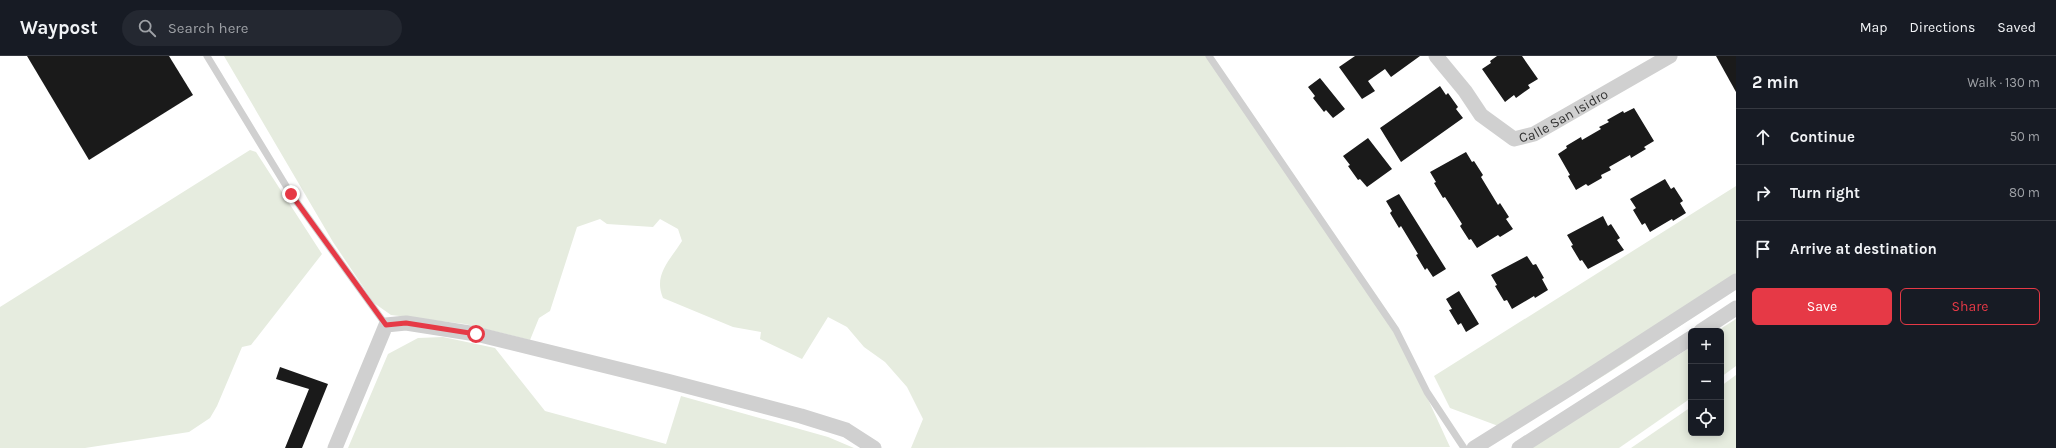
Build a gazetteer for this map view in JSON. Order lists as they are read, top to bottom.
{
  "streets": {
    "street": ["Calle San Isidro"]
  },
  "page": {
    "header": "Waypost",
    "search": "Search here",
    "nav": ["Map", "Directions", "Saved"],
    "heading": ["2 min", "Walk · 130 m"],
    "list": [
      ["Continue", "50 m"],
      ["Turn right", "80 m"],
      "Arrive at destination"
    ],
    "buttons": ["Save", "Share"],
    "map_buttons": ["+", "−"]
  }
}
